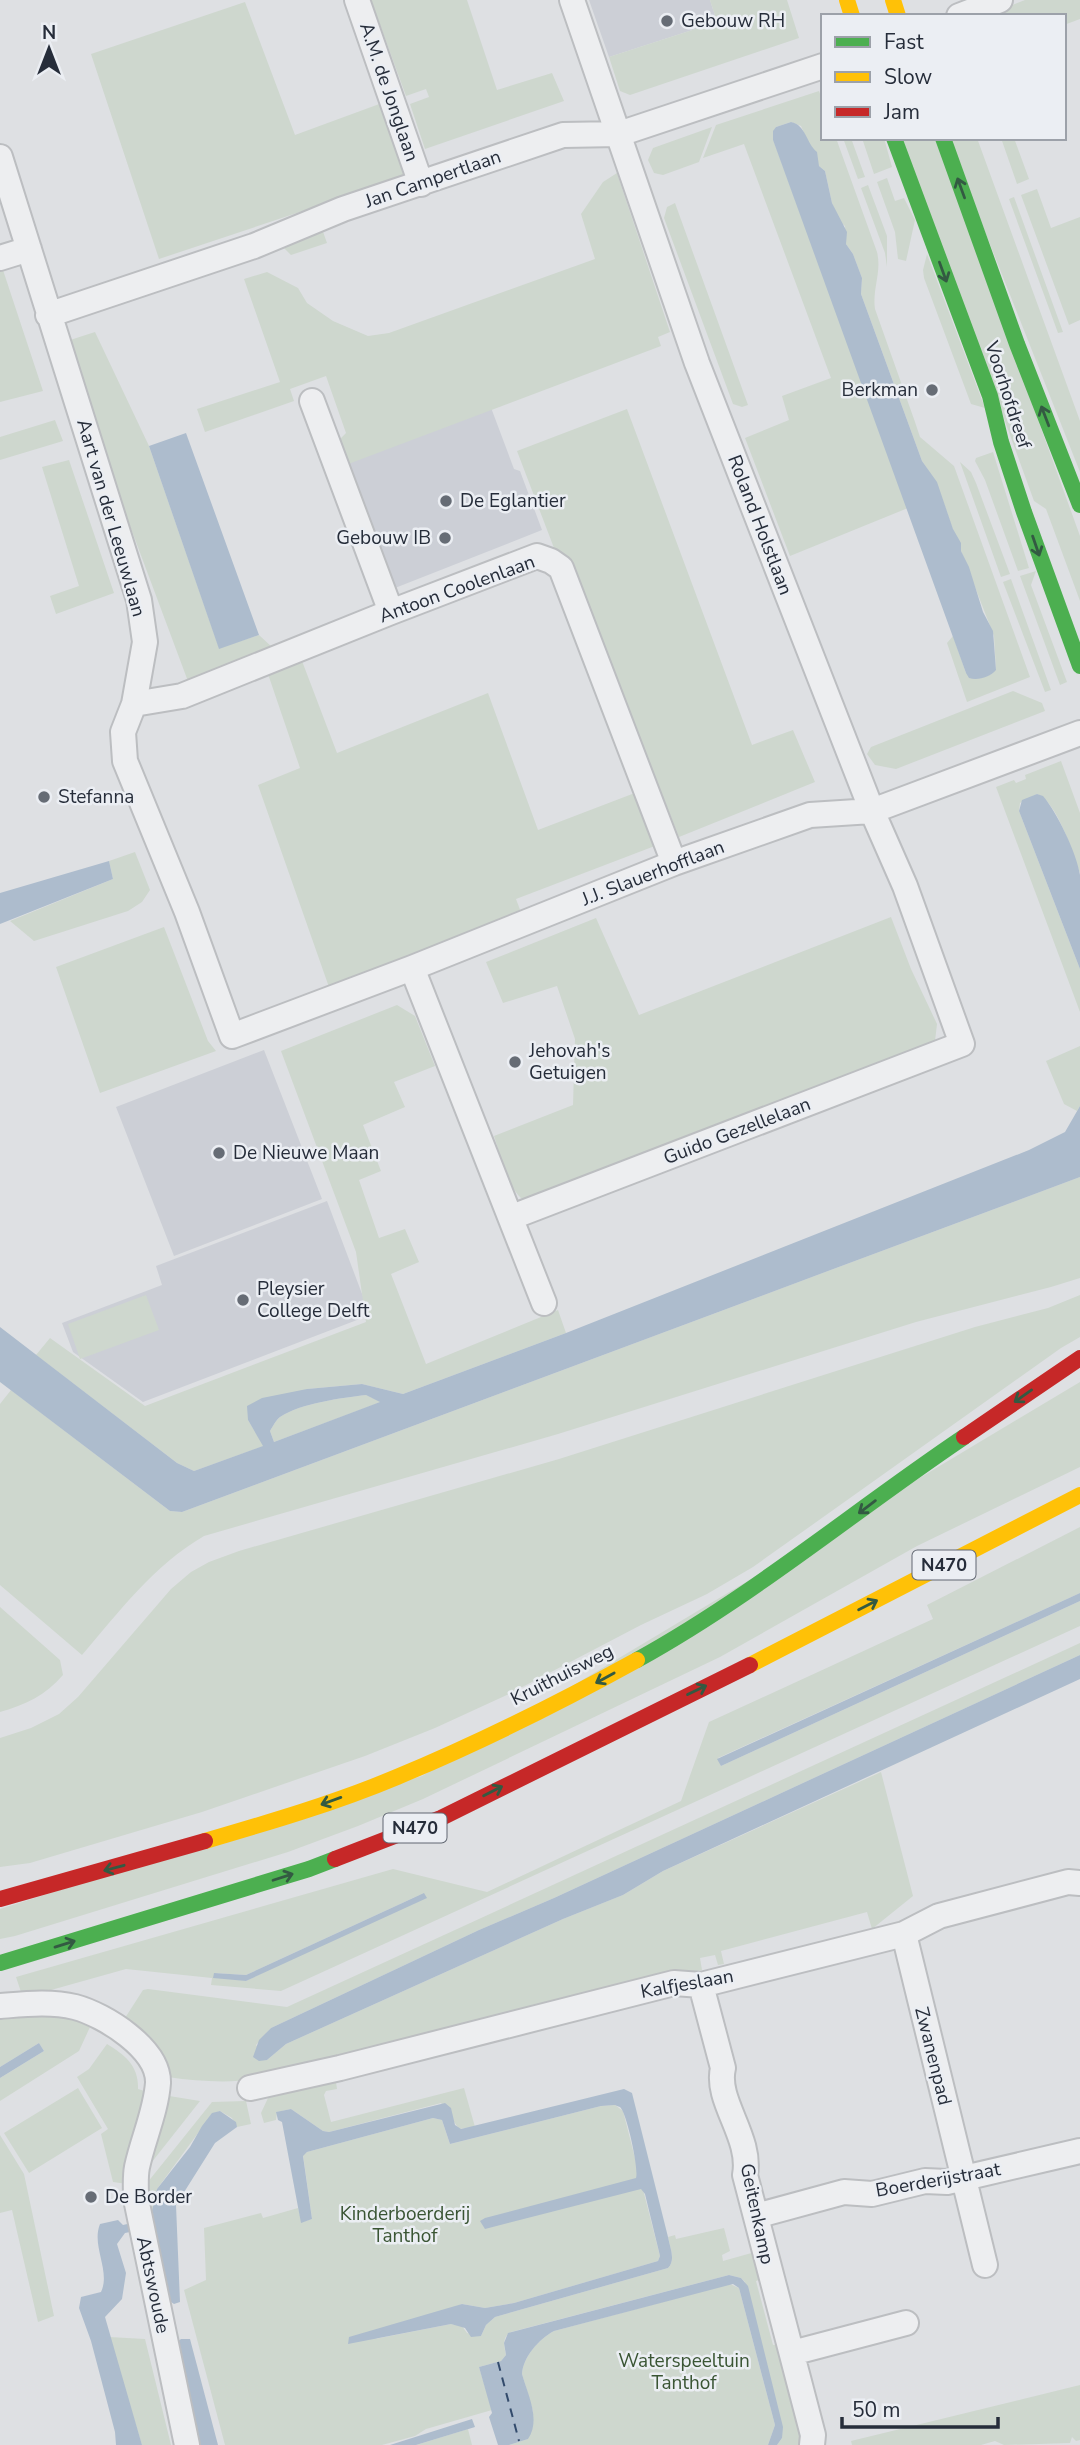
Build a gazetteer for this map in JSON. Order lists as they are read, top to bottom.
{
  "streets": {
    "main road": ["Voorhofdreef", "N470", "Kruithuisweg"],
    "street": [
      "A.M. de Jonglaan",
      "Jan Campertlaan",
      "Aart van der Leeuwlaan",
      "Roland Holstlaan",
      "Antoon Coolenlaan",
      "J.J. Slauerhofflaan",
      "Guido Gezellelaan",
      "Kalfjeslaan",
      "Zwanenpad",
      "Boerderijstraat",
      "Geitenkamp",
      "Abtswoude"
    ]
  },
  "crossings": [
    ["A.M. de Jonglaan", "Jan Campertlaan"],
    ["Jan Campertlaan", "Aart van der Leeuwlaan"],
    ["Jan Campertlaan", "Roland Holstlaan"],
    ["Aart van der Leeuwlaan", "Antoon Coolenlaan"],
    ["Aart van der Leeuwlaan", "J.J. Slauerhofflaan"],
    ["Roland Holstlaan", "J.J. Slauerhofflaan"],
    ["Roland Holstlaan", "Guido Gezellelaan"],
    ["Antoon Coolenlaan", "J.J. Slauerhofflaan"],
    ["Kalfjeslaan", "Zwanenpad"],
    ["Kalfjeslaan", "Geitenkamp"],
    ["Zwanenpad", "Boerderijstraat"],
    ["Boerderijstraat", "Geitenkamp"]
  ],
  "parks": ["Kinderboerderij Tanthof", "Waterspeeltuin Tanthof"],
  "places": [
    "Gebouw RH",
    "Berkman",
    "De Eglantier",
    "Gebouw IB",
    "Stefanna",
    "Jehovah's Getuigen",
    "De Nieuwe Maan",
    "Pleysier College Delft",
    "De Border"
  ],
  "legend": ["Fast", "Slow", "Jam"],
  "scale_bar": "50 m",
  "north": "top"
}
